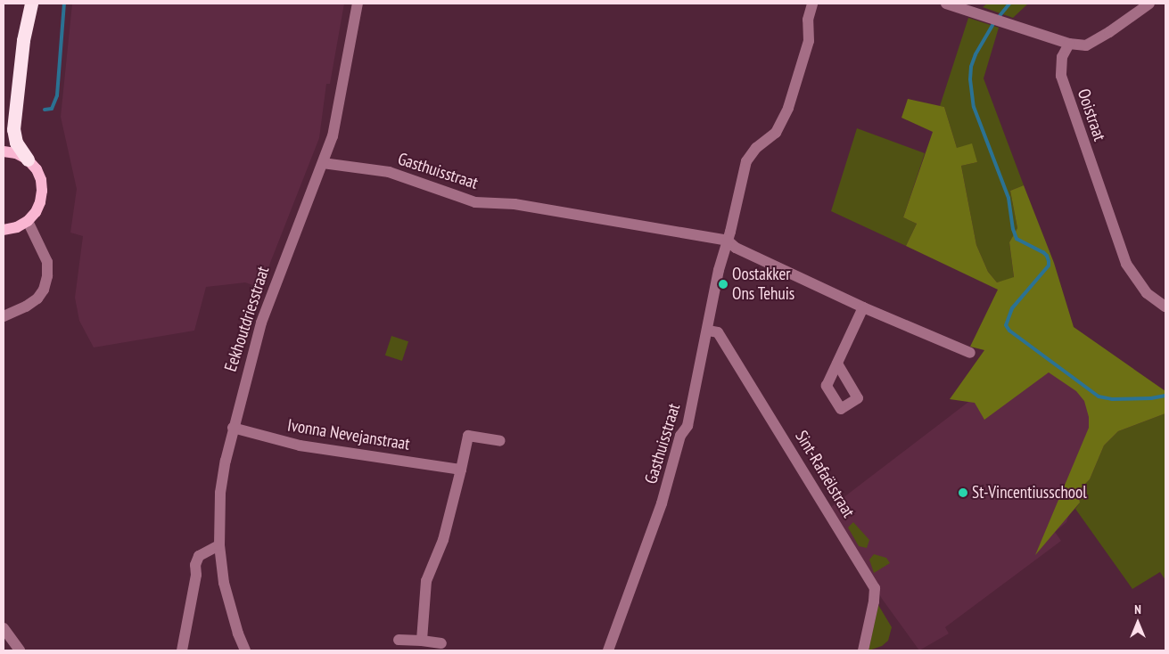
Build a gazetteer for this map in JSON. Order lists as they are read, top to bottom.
{
  "streets": {
    "street": [
      "Ooistraat",
      "Gasthuisstraat",
      "Eekhoutdriesstraat",
      "Ivonna Nevejanstraat",
      "Sint-Rafaëlstraat"
    ]
  },
  "crossings": [
    ["Gasthuisstraat", "Eekhoutdriesstraat"],
    ["Gasthuisstraat", "Sint-Rafaëlstraat"],
    ["Eekhoutdriesstraat", "Ivonna Nevejanstraat"]
  ],
  "places": ["Oostakker Ons Tehuis", "St-Vincentiusschool"],
  "north": "top"
}
